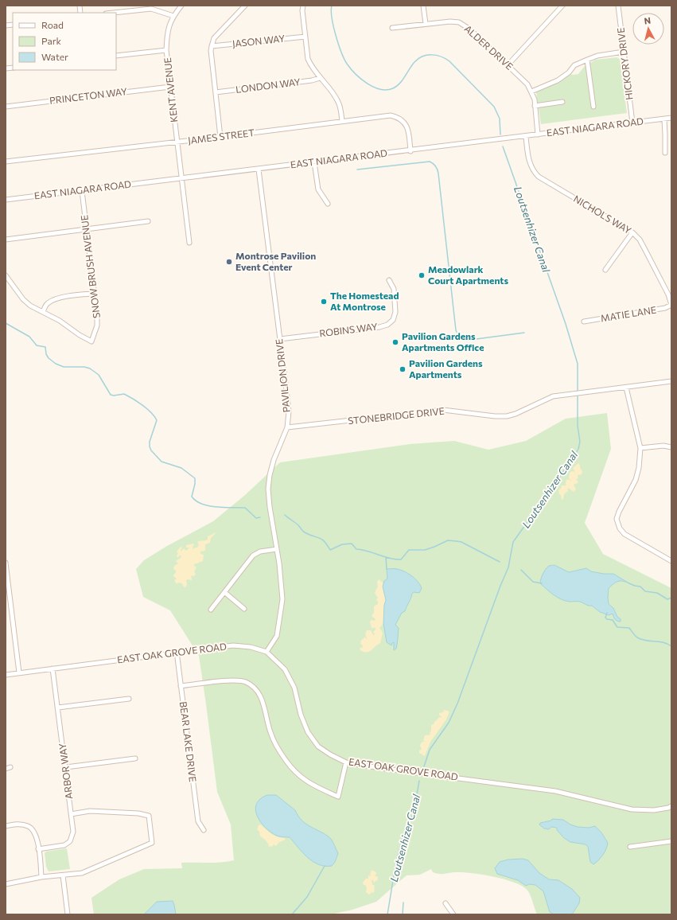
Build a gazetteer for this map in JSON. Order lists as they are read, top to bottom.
{
  "streets": {
    "street": [
      "JASON WAY",
      "ALDER DRIVE",
      "HICKORY DRIVE",
      "LONDON WAY",
      "KENT AVENUE",
      "PRINCETON WAY",
      "EAST NIAGARA ROAD",
      "JAMES STREET",
      "NICHOLS WAY",
      "SNOW BRUSH AVENUE",
      "MATIE LANE",
      "ROBINS WAY",
      "PAVILION DRIVE",
      "STONEBRIDGE DRIVE",
      "EAST OAK GROVE ROAD",
      "BEAR LAKE DRIVE",
      "ARBOR WAY"
    ]
  },
  "crossings": [
    ["ALDER DRIVE", "EAST NIAGARA ROAD"],
    ["HICKORY DRIVE", "EAST NIAGARA ROAD"],
    ["KENT AVENUE", "PRINCETON WAY"],
    ["KENT AVENUE", "EAST NIAGARA ROAD"],
    ["KENT AVENUE", "JAMES STREET"],
    ["EAST NIAGARA ROAD", "JAMES STREET"],
    ["EAST NIAGARA ROAD", "NICHOLS WAY"],
    ["EAST NIAGARA ROAD", "SNOW BRUSH AVENUE"],
    ["EAST NIAGARA ROAD", "PAVILION DRIVE"],
    ["NICHOLS WAY", "MATIE LANE"],
    ["ROBINS WAY", "PAVILION DRIVE"],
    ["PAVILION DRIVE", "STONEBRIDGE DRIVE"],
    ["PAVILION DRIVE", "EAST OAK GROVE ROAD"],
    ["EAST OAK GROVE ROAD", "BEAR LAKE DRIVE"],
    ["EAST OAK GROVE ROAD", "ARBOR WAY"]
  ],
  "water": ["Loutsenhizer Canal"],
  "places": [
    "Montrose Pavilion Event Center",
    "Meadowlark Court Apartments",
    "The Homestead At Montrose",
    "Pavilion Gardens Apartments Office",
    "Pavilion Gardens Apartments"
  ],
  "legend": ["Road", "Park", "Water"],
  "north": "top"
}
